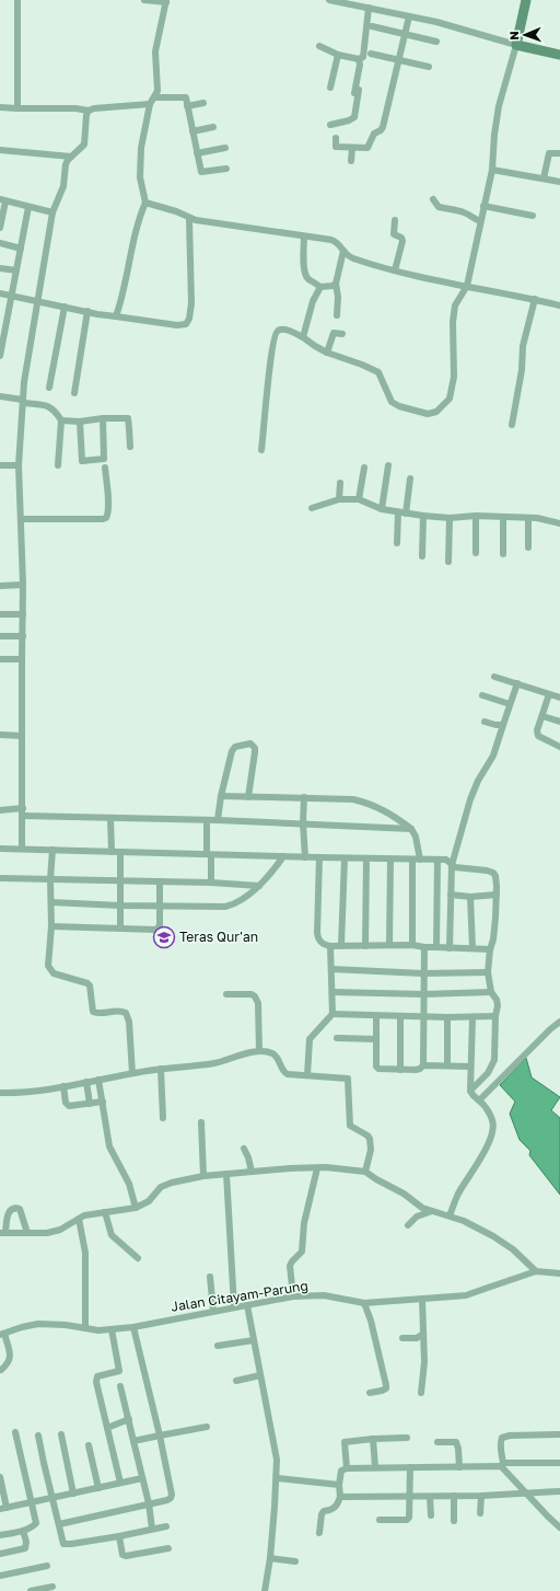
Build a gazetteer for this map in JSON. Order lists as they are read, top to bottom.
{
  "streets": {
    "street": ["Jalan Citayam-Parung"]
  },
  "places": {
    "school or university": ["Teras Qur'an"]
  },
  "north": "left"
}
